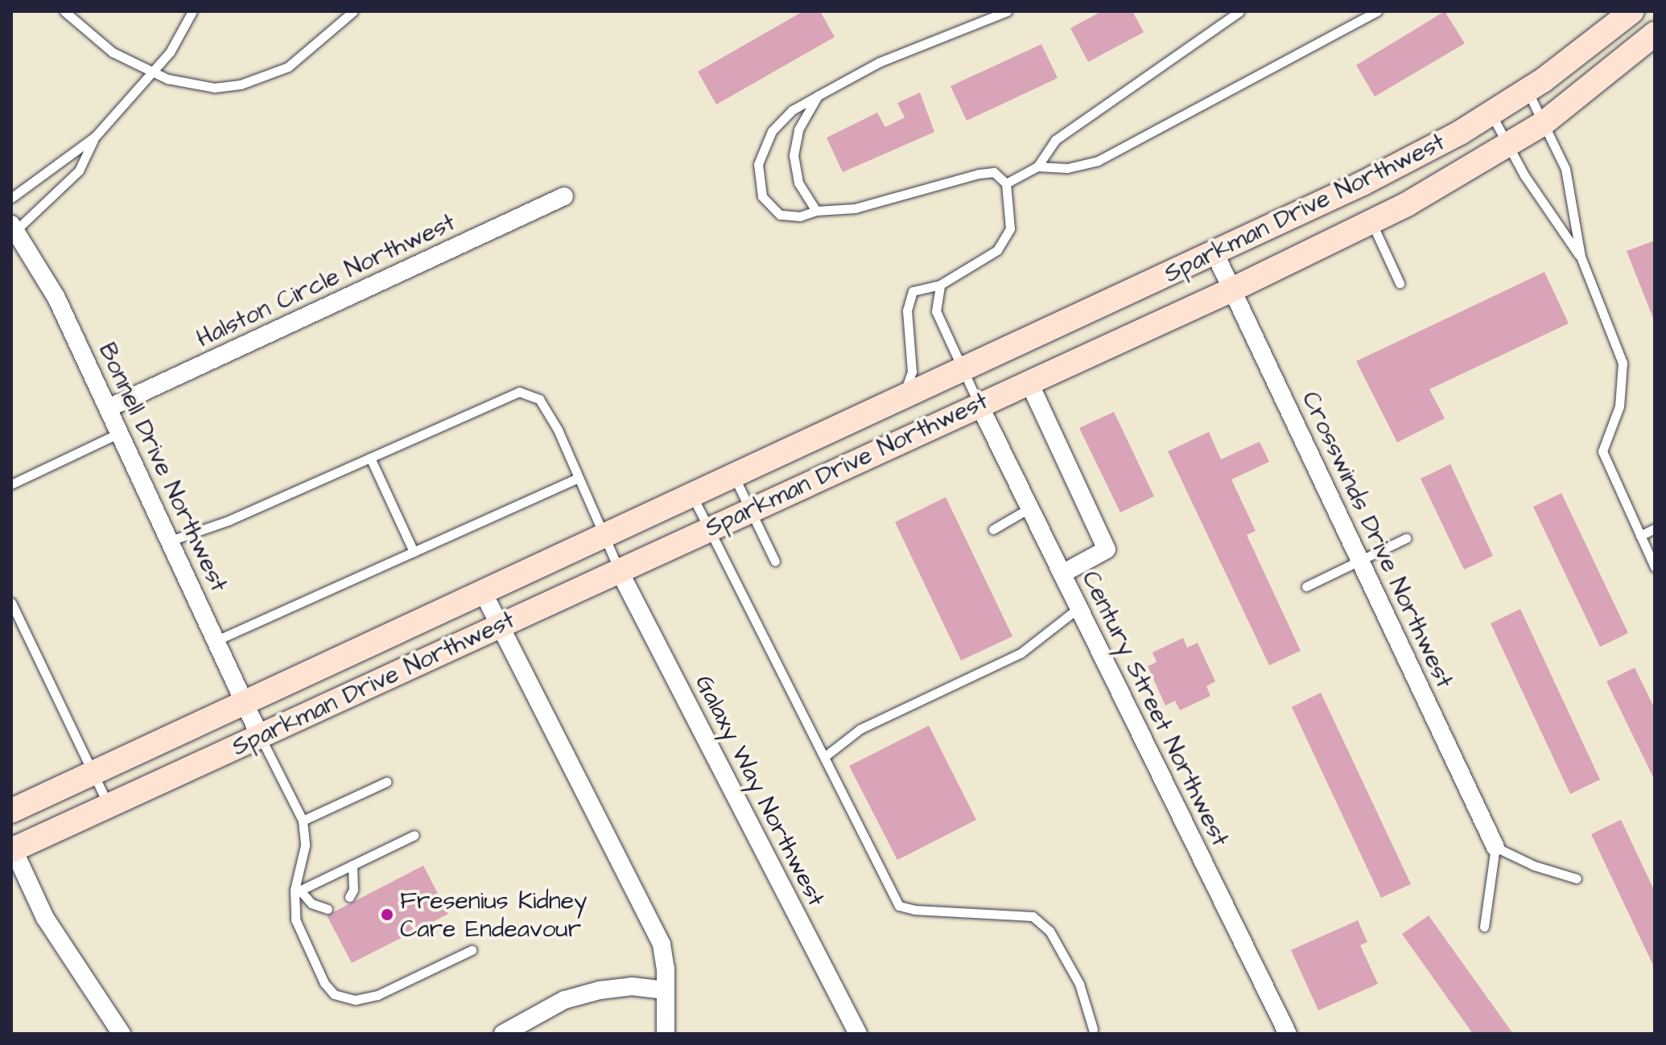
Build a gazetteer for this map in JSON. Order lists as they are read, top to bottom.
{
  "streets": {
    "main road": ["Sparkman Drive Northwest"],
    "street": [
      "Halston Circle Northwest",
      "Bonnell Drive Northwest",
      "Crosswinds Drive Northwest",
      "Century Street Northwest",
      "Galaxy Way Northwest"
    ]
  },
  "crossings": [
    ["Sparkman Drive Northwest", "Bonnell Drive Northwest"],
    ["Sparkman Drive Northwest", "Crosswinds Drive Northwest"],
    ["Sparkman Drive Northwest", "Century Street Northwest"],
    ["Sparkman Drive Northwest", "Galaxy Way Northwest"],
    ["Halston Circle Northwest", "Bonnell Drive Northwest"]
  ],
  "places": ["Fresenius Kidney Care Endeavour"]
}
